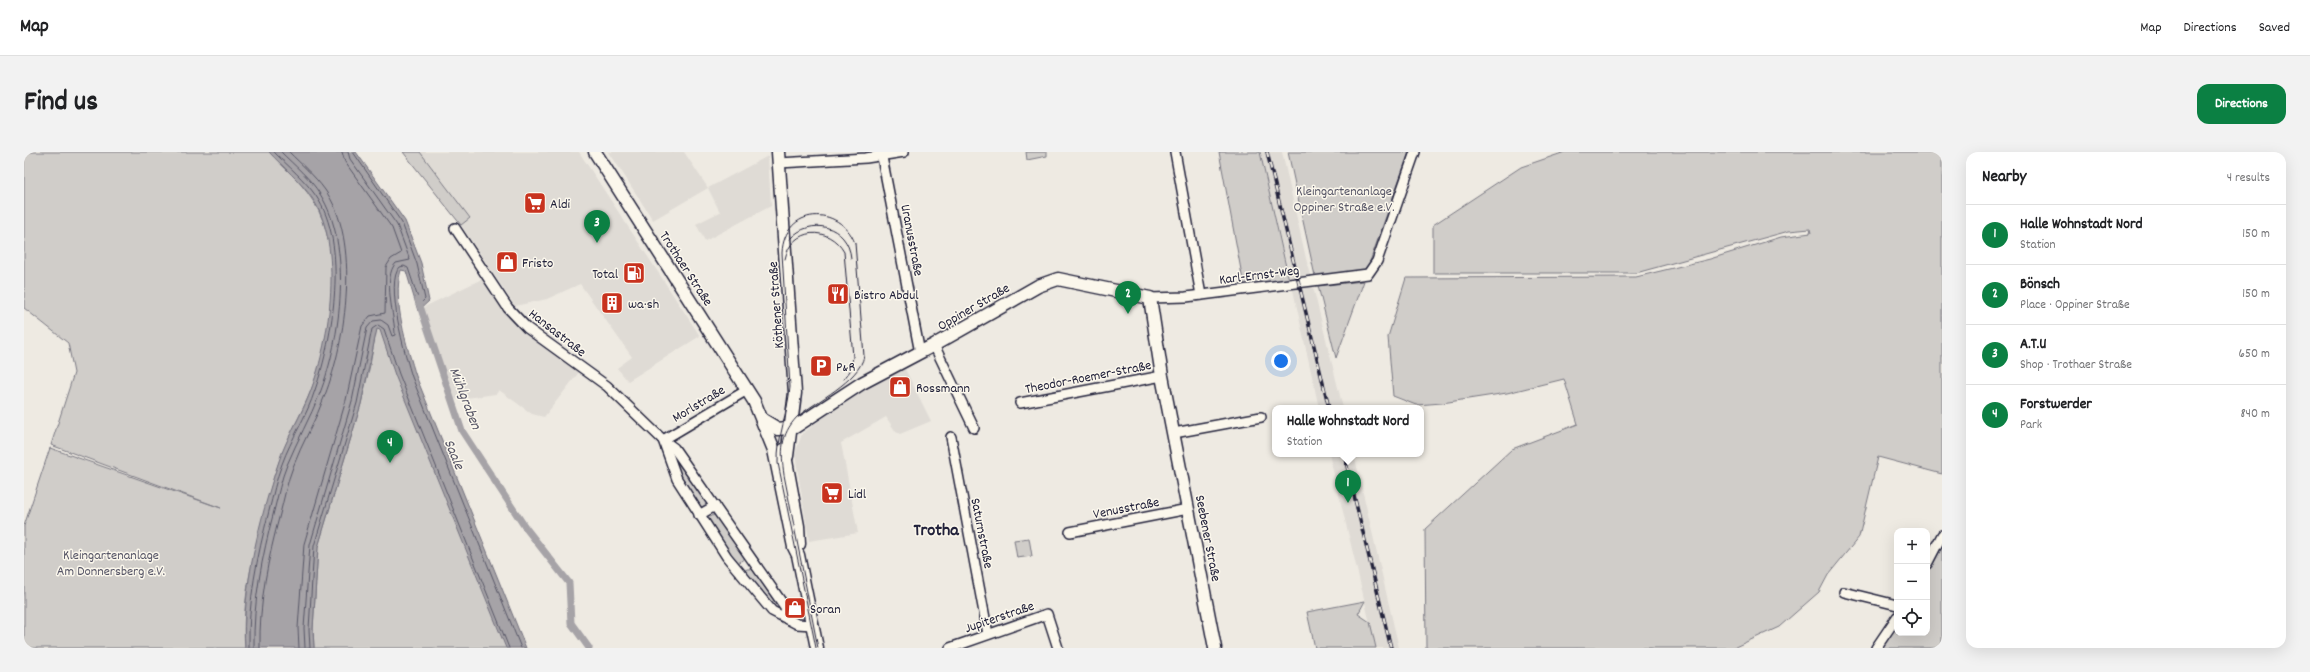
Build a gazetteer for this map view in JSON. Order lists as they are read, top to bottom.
{
  "streets": {
    "main road": [
      "Trothaer Straße",
      "Köthener Straße",
      "Oppiner Straße",
      "Seebener Straße"
    ],
    "street": [
      "Uranusstraße",
      "Karl-Ernst-Weg",
      "Hansastraße",
      "Theodor-Roemer-Straße",
      "Morlstraße",
      "Venusstraße",
      "Saturnstraße",
      "Jupiterstraße"
    ]
  },
  "crossings": [
    ["Uranusstraße", "Oppiner Straße"],
    ["Trothaer Straße", "Köthener Straße"],
    ["Trothaer Straße", "Oppiner Straße"],
    ["Trothaer Straße", "Morlstraße"],
    ["Karl-Ernst-Weg", "Oppiner Straße"],
    ["Karl-Ernst-Weg", "Seebener Straße"],
    ["Köthener Straße", "Oppiner Straße"],
    ["Oppiner Straße", "Seebener Straße"],
    ["Hansastraße", "Morlstraße"],
    ["Theodor-Roemer-Straße", "Seebener Straße"],
    ["Venusstraße", "Seebener Straße"],
    ["Saturnstraße", "Jupiterstraße"]
  ],
  "districts": ["Trotha"],
  "water": ["Mühlgraben", "Saale"],
  "parks": ["Kleingartenanlage Oppiner Straße e.V.", "Kleingartenanlage Am Donnersberg e.V."],
  "places": {
    "supermarket": ["Aldi", "Lidl"],
    "shop": ["Fristo", "Rossmann", "Soran"],
    "fuel station": ["Total"],
    "restaurant": ["Bistro Abdul"],
    "building": ["wa·sh"],
    "parking": ["P&R"]
  },
  "page": {
    "header": "Map",
    "nav": ["Map", "Directions", "Saved"],
    "title": "Find us",
    "buttons": "Directions",
    "heading": ["Nearby", "4 results"],
    "list": [
      {
        "mark": "1",
        "name": "Halle Wohnstadt Nord",
        "note": "Station",
        "value": "150 m"
      },
      {
        "mark": "2",
        "name": "Bönsch",
        "note": "Place · Oppiner Straße",
        "value": "150 m"
      },
      {
        "mark": "3",
        "name": "A.T.U",
        "note": "Shop · Trothaer Straße",
        "value": "650 m"
      },
      {
        "mark": "4",
        "name": "Forstwerder",
        "note": "Park",
        "value": "840 m"
      }
    ],
    "pins": [
      "3",
      "2",
      "4",
      "1"
    ],
    "popup": ["Halle Wohnstadt Nord", "Station"],
    "map_buttons": ["+", "−"]
  }
}
